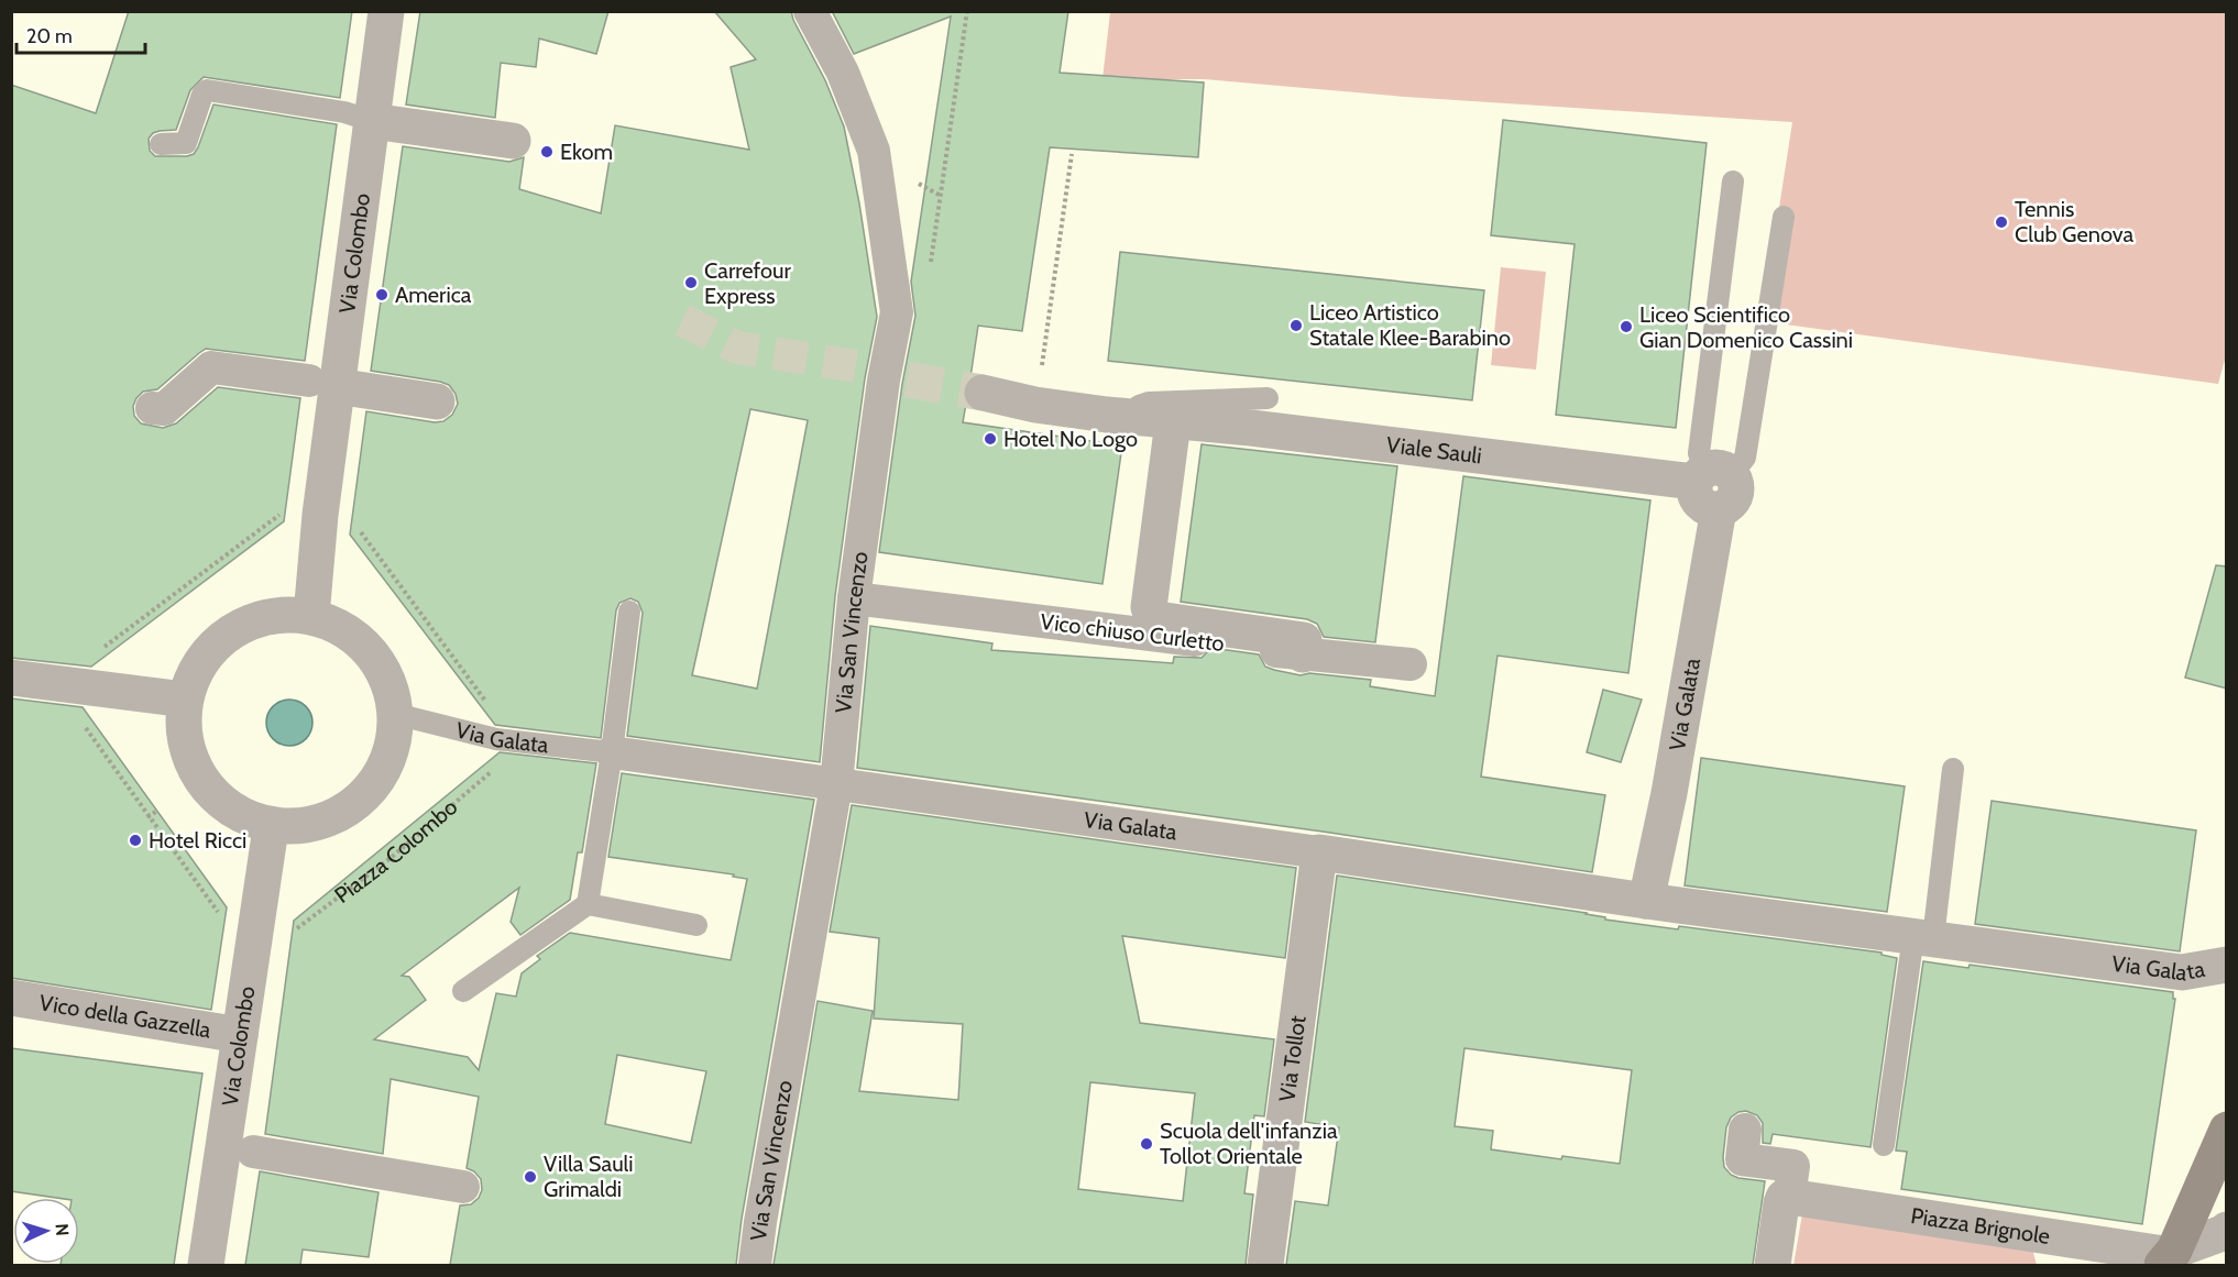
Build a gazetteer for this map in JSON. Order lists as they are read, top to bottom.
{
  "streets": {
    "street": [
      "Via Colombo",
      "Viale Sauli",
      "Via San Vincenzo",
      "Vico chiuso Curletto",
      "Via Galata",
      "Vico della Gazzella",
      "Via Tollot",
      "Piazza Brignole"
    ],
    "path": ["Piazza Colombo"]
  },
  "crossings": [
    ["Via Colombo", "Via Galata"],
    ["Via Colombo", "Vico della Gazzella"],
    ["Viale Sauli", "Via Galata"],
    ["Via San Vincenzo", "Vico chiuso Curletto"],
    ["Via San Vincenzo", "Via Galata"],
    ["Via Galata", "Via Tollot"]
  ],
  "places": [
    "Ekom",
    "Tennis Club Genova",
    "Carrefour Express",
    "America",
    "Liceo Artistico Statale Klee-Barabino",
    "Liceo Scientifico Gian Domenico Cassini",
    "Hotel No Logo",
    "Hotel Ricci",
    "Scuola dell'infanzia Tollot Orientale",
    "Villa Sauli Grimaldi"
  ],
  "scale_bar": "20 m",
  "north": "right"
}
